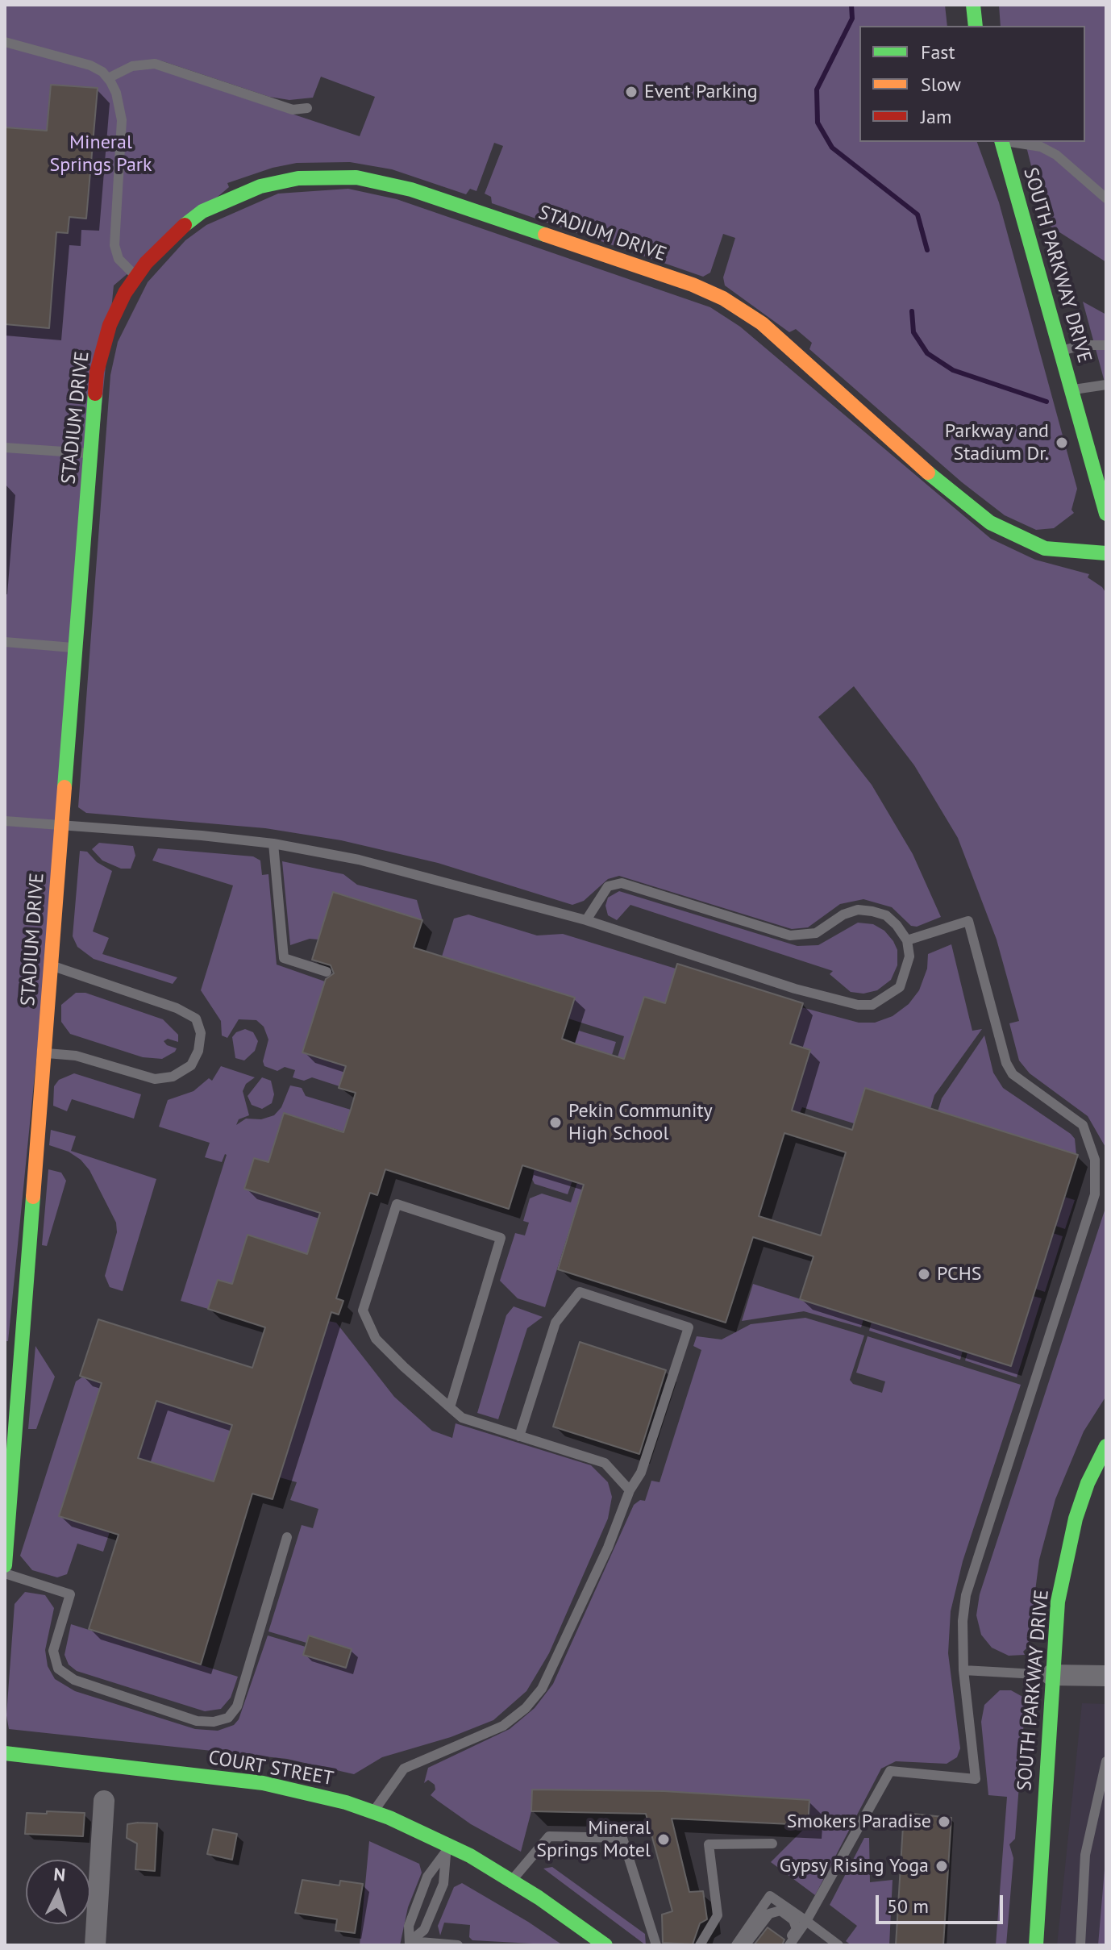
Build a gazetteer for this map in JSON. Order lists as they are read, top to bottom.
{
  "streets": {
    "street": ["STADIUM DRIVE", "SOUTH PARKWAY DRIVE", "COURT STREET"]
  },
  "parks": ["Mineral Springs Park"],
  "places": [
    "Event Parking",
    "Parkway and Stadium Dr.",
    "Pekin Community High School",
    "PCHS",
    "Smokers Paradise",
    "Mineral Springs Motel",
    "Gypsy Rising Yoga"
  ],
  "legend": ["Fast", "Slow", "Jam"],
  "scale_bar": "50 m",
  "north": "top"
}
